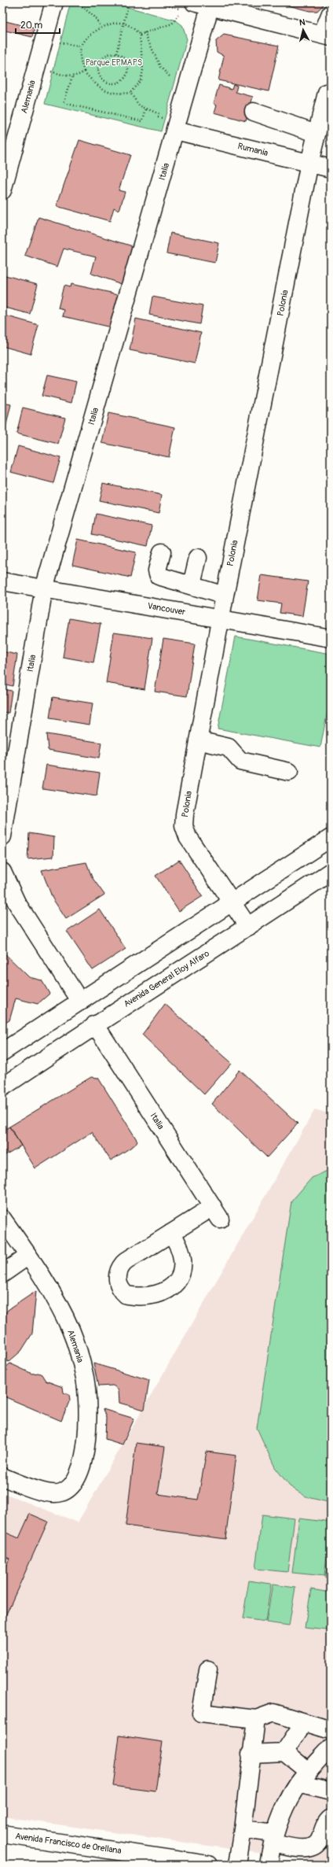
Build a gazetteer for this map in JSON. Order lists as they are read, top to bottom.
{
  "streets": {
    "street": [
      "Alemania",
      "Rumania",
      "Italia",
      "Polonia",
      "Vancouver",
      "Avenida General Eloy Alfaro",
      "Avenida Francisco de Orellana"
    ]
  },
  "crossings": [
    ["Rumania", "Italia"],
    ["Rumania", "Polonia"],
    ["Italia", "Vancouver"],
    ["Italia", "Avenida General Eloy Alfaro"],
    ["Polonia", "Vancouver"],
    ["Polonia", "Avenida General Eloy Alfaro"]
  ],
  "parks": ["Parque EPMAPS"],
  "scale_bar": "20 m",
  "north": "top"
}
